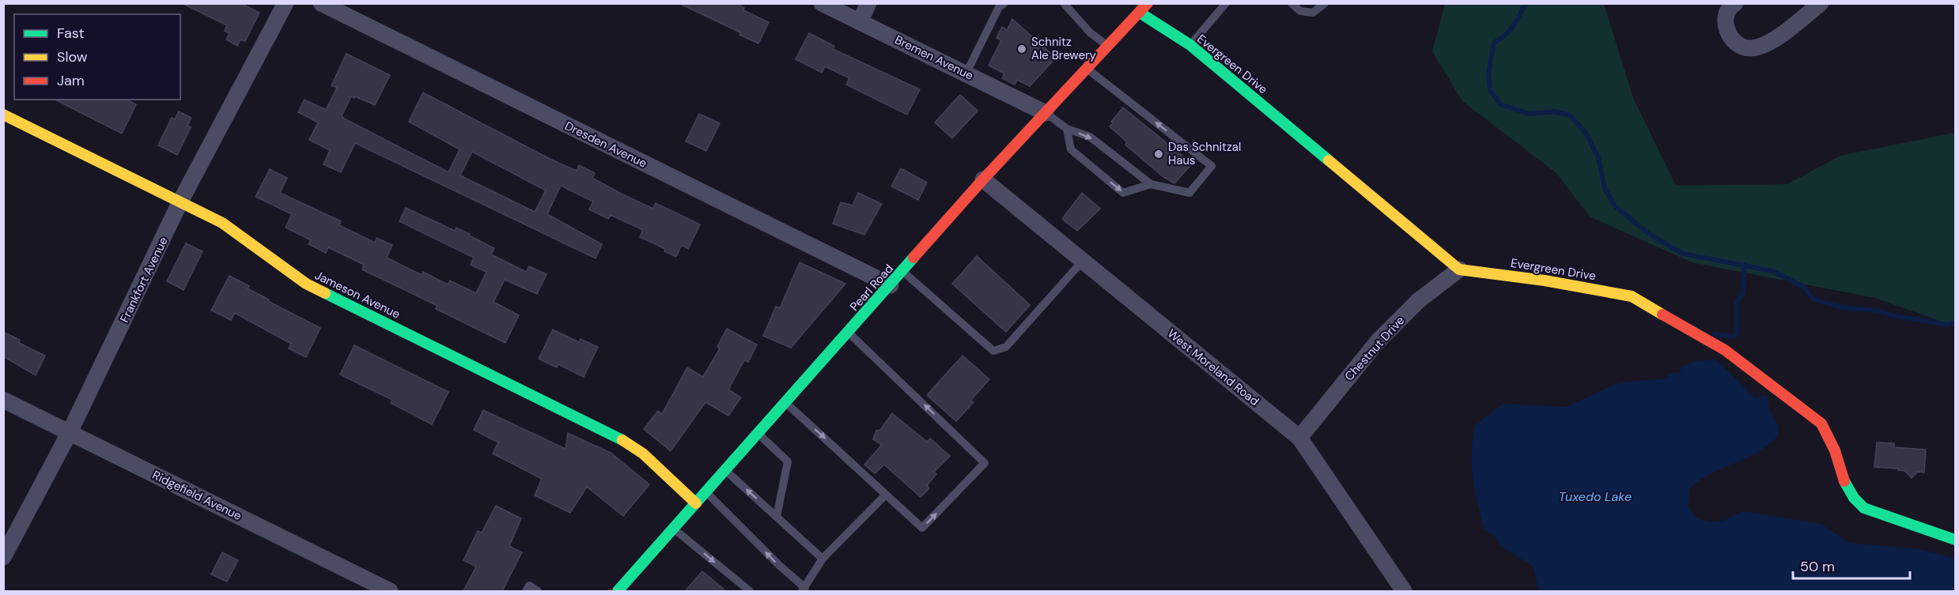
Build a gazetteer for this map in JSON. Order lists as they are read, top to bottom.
{
  "streets": {
    "street": [
      "Bremen Avenue",
      "Evergreen Drive",
      "Dresden Avenue",
      "Frankfort Avenue",
      "Pearl Road",
      "Jameson Avenue",
      "Chestnut Drive",
      "West Moreland Road",
      "Ridgefield Avenue"
    ]
  },
  "crossings": [
    ["Bremen Avenue", "Pearl Road"],
    ["Evergreen Drive", "Pearl Road"],
    ["Evergreen Drive", "Chestnut Drive"],
    ["Dresden Avenue", "Pearl Road"],
    ["Frankfort Avenue", "Jameson Avenue"],
    ["Frankfort Avenue", "Ridgefield Avenue"],
    ["Pearl Road", "Jameson Avenue"],
    ["Pearl Road", "West Moreland Road"],
    ["Chestnut Drive", "West Moreland Road"]
  ],
  "water": ["Tuxedo Lake"],
  "places": ["Schnitz Ale Brewery", "Das Schnitzal Haus"],
  "legend": ["Fast", "Slow", "Jam"],
  "scale_bar": "50 m"
}
